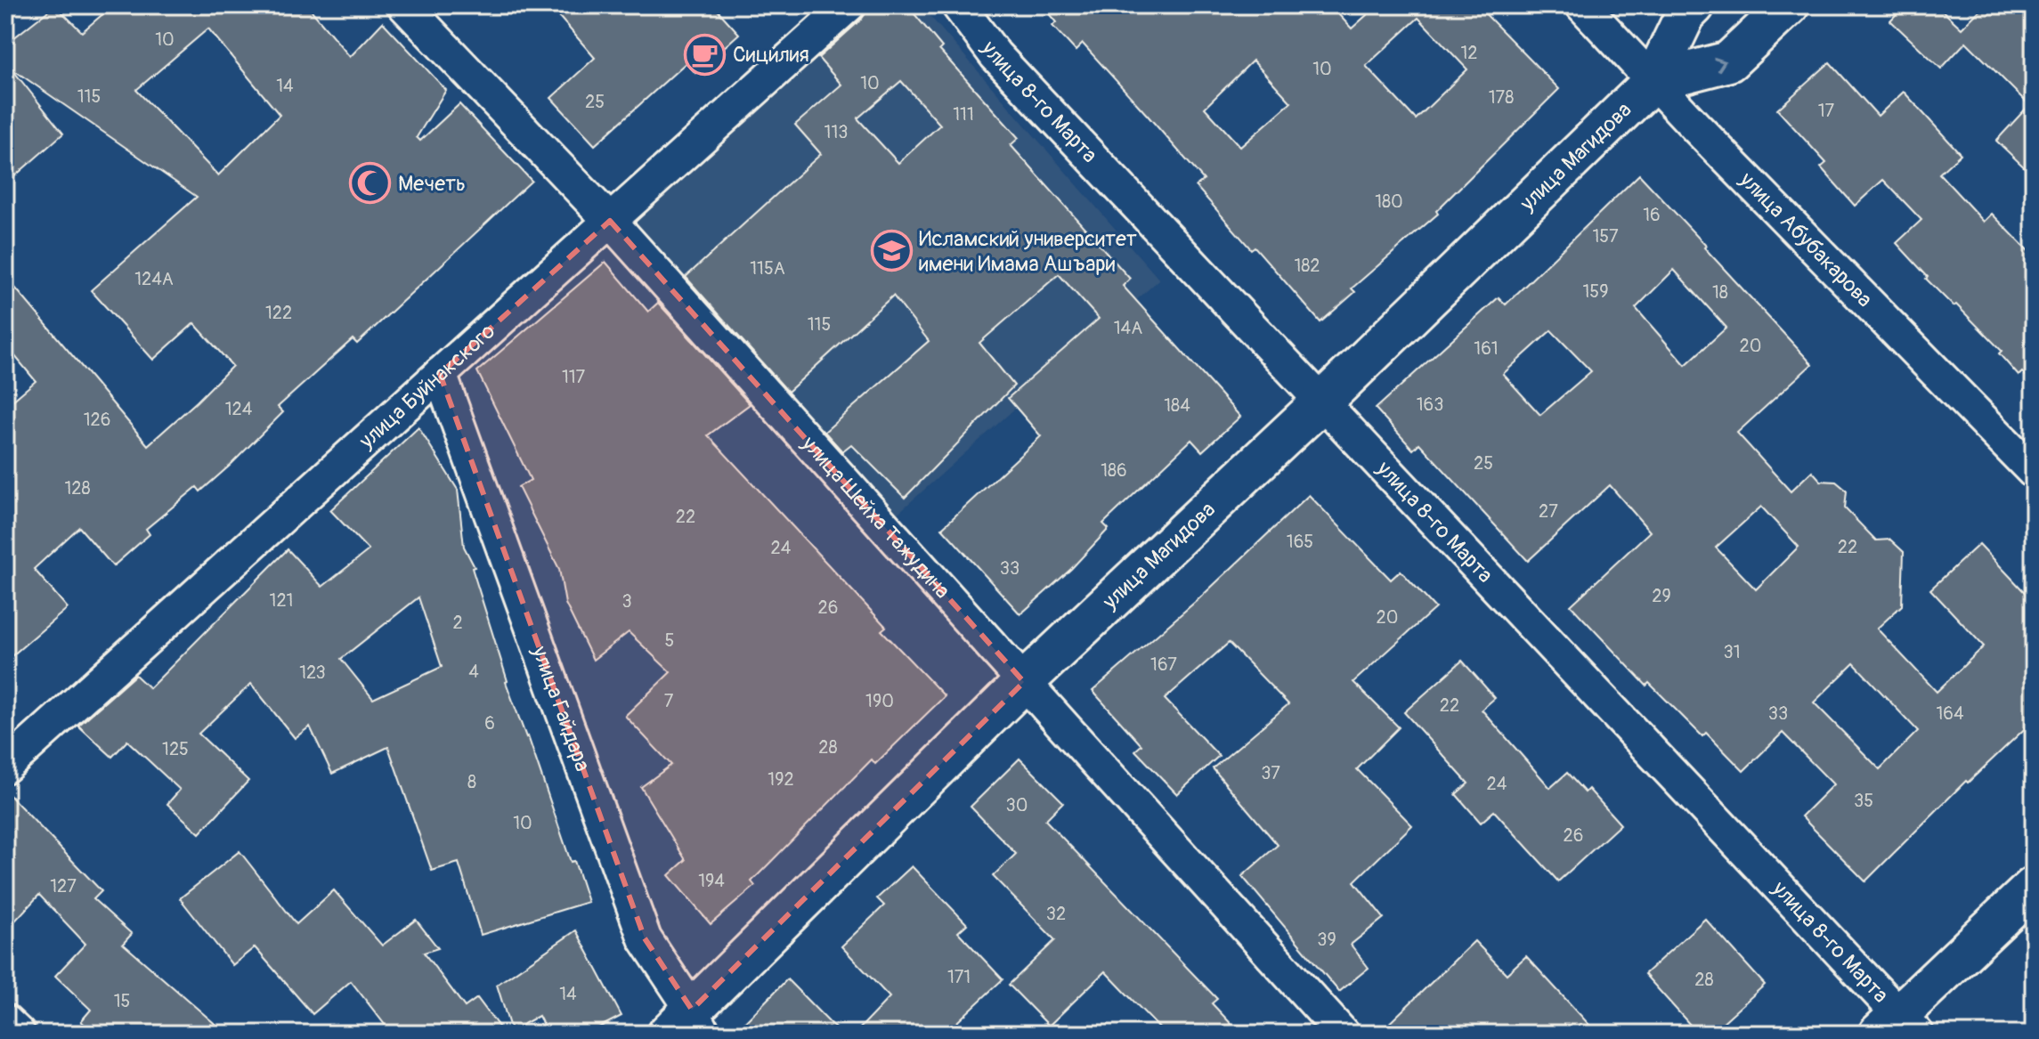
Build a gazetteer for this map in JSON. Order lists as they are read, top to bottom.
{
  "streets": {
    "main road": ["улица Магидова"],
    "street": [
      "улица 8-го Марта",
      "улица Абубакарова",
      "улица Буйнакского",
      "улица Шейха Тажудина",
      "улица Гайдара"
    ]
  },
  "crossings": [
    ["улица 8-го Марта", "улица Магидова"],
    ["улица Магидова", "улица Абубакарова"],
    ["улица Магидова", "улица Шейха Тажудина"],
    ["улица Магидова", "улица Гайдара"],
    ["улица Буйнакского", "улица Шейха Тажудина"],
    ["улица Буйнакского", "улица Гайдара"]
  ],
  "places": {
    "cafe": ["Сицилия"],
    "mosque": ["Мечеть"],
    "school or university": ["Исламский университет имени Имама Ашъари"]
  },
  "house_numbers": [
    "10",
    "12",
    "10",
    "10",
    "14",
    "115",
    "178",
    "25",
    "17",
    "111",
    "113",
    "180",
    "16",
    "157",
    "182",
    "115А",
    "124А",
    "159",
    "18",
    "122",
    "115",
    "14А",
    "20",
    "161",
    "117",
    "163",
    "184",
    "124",
    "126",
    "25",
    "186",
    "128",
    "27",
    "22",
    "165",
    "22",
    "24",
    "33",
    "29",
    "121",
    "3",
    "26",
    "20",
    "2",
    "5",
    "31",
    "167",
    "4",
    "123",
    "7",
    "190",
    "22",
    "33",
    "164",
    "6",
    "28",
    "125",
    "37",
    "192",
    "8",
    "24",
    "35",
    "30",
    "10",
    "26",
    "194",
    "127",
    "32",
    "39",
    "171",
    "28",
    "14",
    "15"
  ]
}
